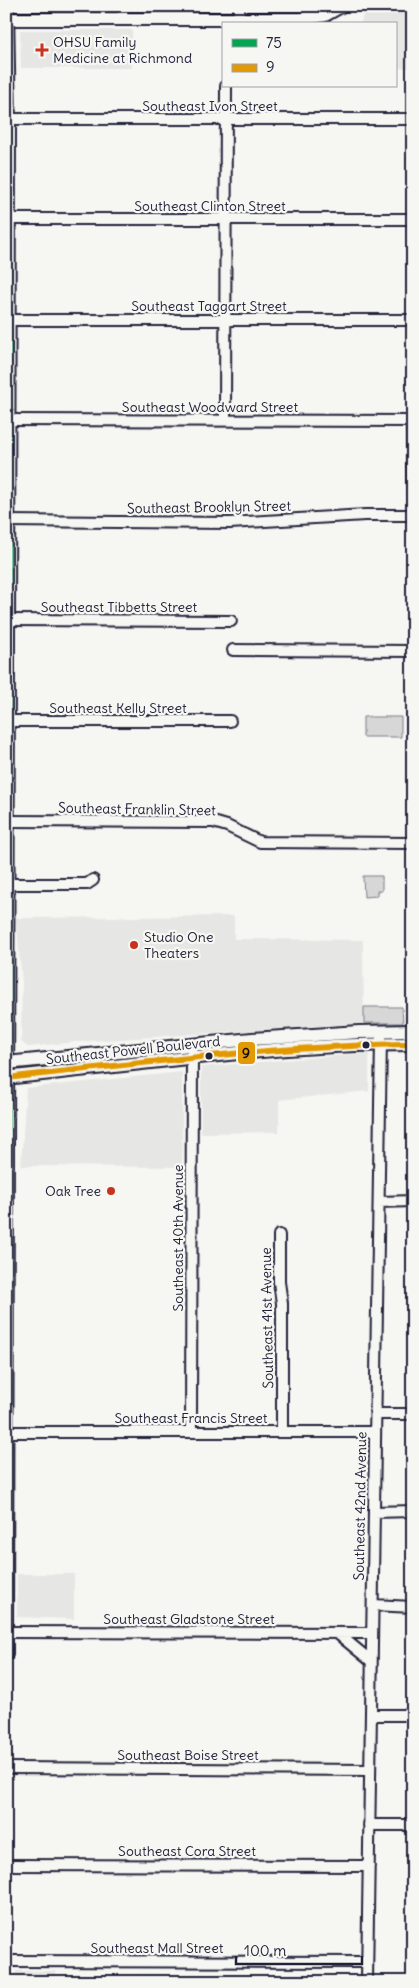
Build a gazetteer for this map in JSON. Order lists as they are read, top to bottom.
{
  "streets": {
    "main road": ["Southeast Powell Boulevard"],
    "street": [
      "Southeast Ivon Street",
      "Southeast Clinton Street",
      "Southeast Taggart Street",
      "Southeast Woodward Street",
      "Southeast Brooklyn Street",
      "Southeast Tibbetts Street",
      "Southeast Kelly Street",
      "Southeast Franklin Street",
      "Southeast 40th Avenue",
      "Southeast 41st Avenue",
      "Southeast Francis Street",
      "Southeast 42nd Avenue",
      "Southeast Gladstone Street",
      "Southeast Boise Street",
      "Southeast Cora Street",
      "Southeast Mall Street"
    ]
  },
  "crossings": [
    ["Southeast Powell Boulevard", "Southeast 40th Avenue"],
    ["Southeast Powell Boulevard", "Southeast 42nd Avenue"],
    ["Southeast 40th Avenue", "Southeast Francis Street"],
    ["Southeast 41st Avenue", "Southeast Francis Street"],
    ["Southeast Francis Street", "Southeast 42nd Avenue"],
    ["Southeast 42nd Avenue", "Southeast Gladstone Street"],
    ["Southeast 42nd Avenue", "Southeast Boise Street"],
    ["Southeast 42nd Avenue", "Southeast Cora Street"],
    ["Southeast 42nd Avenue", "Southeast Mall Street"]
  ],
  "places": {
    "health": ["OHSU Family Medicine at Richmond"],
    "other": ["Studio One Theaters", "Oak Tree"]
  },
  "lines": ["transit line 75", "transit line 9"],
  "legend": ["75", "9"],
  "scale_bar": "100 m"
}
